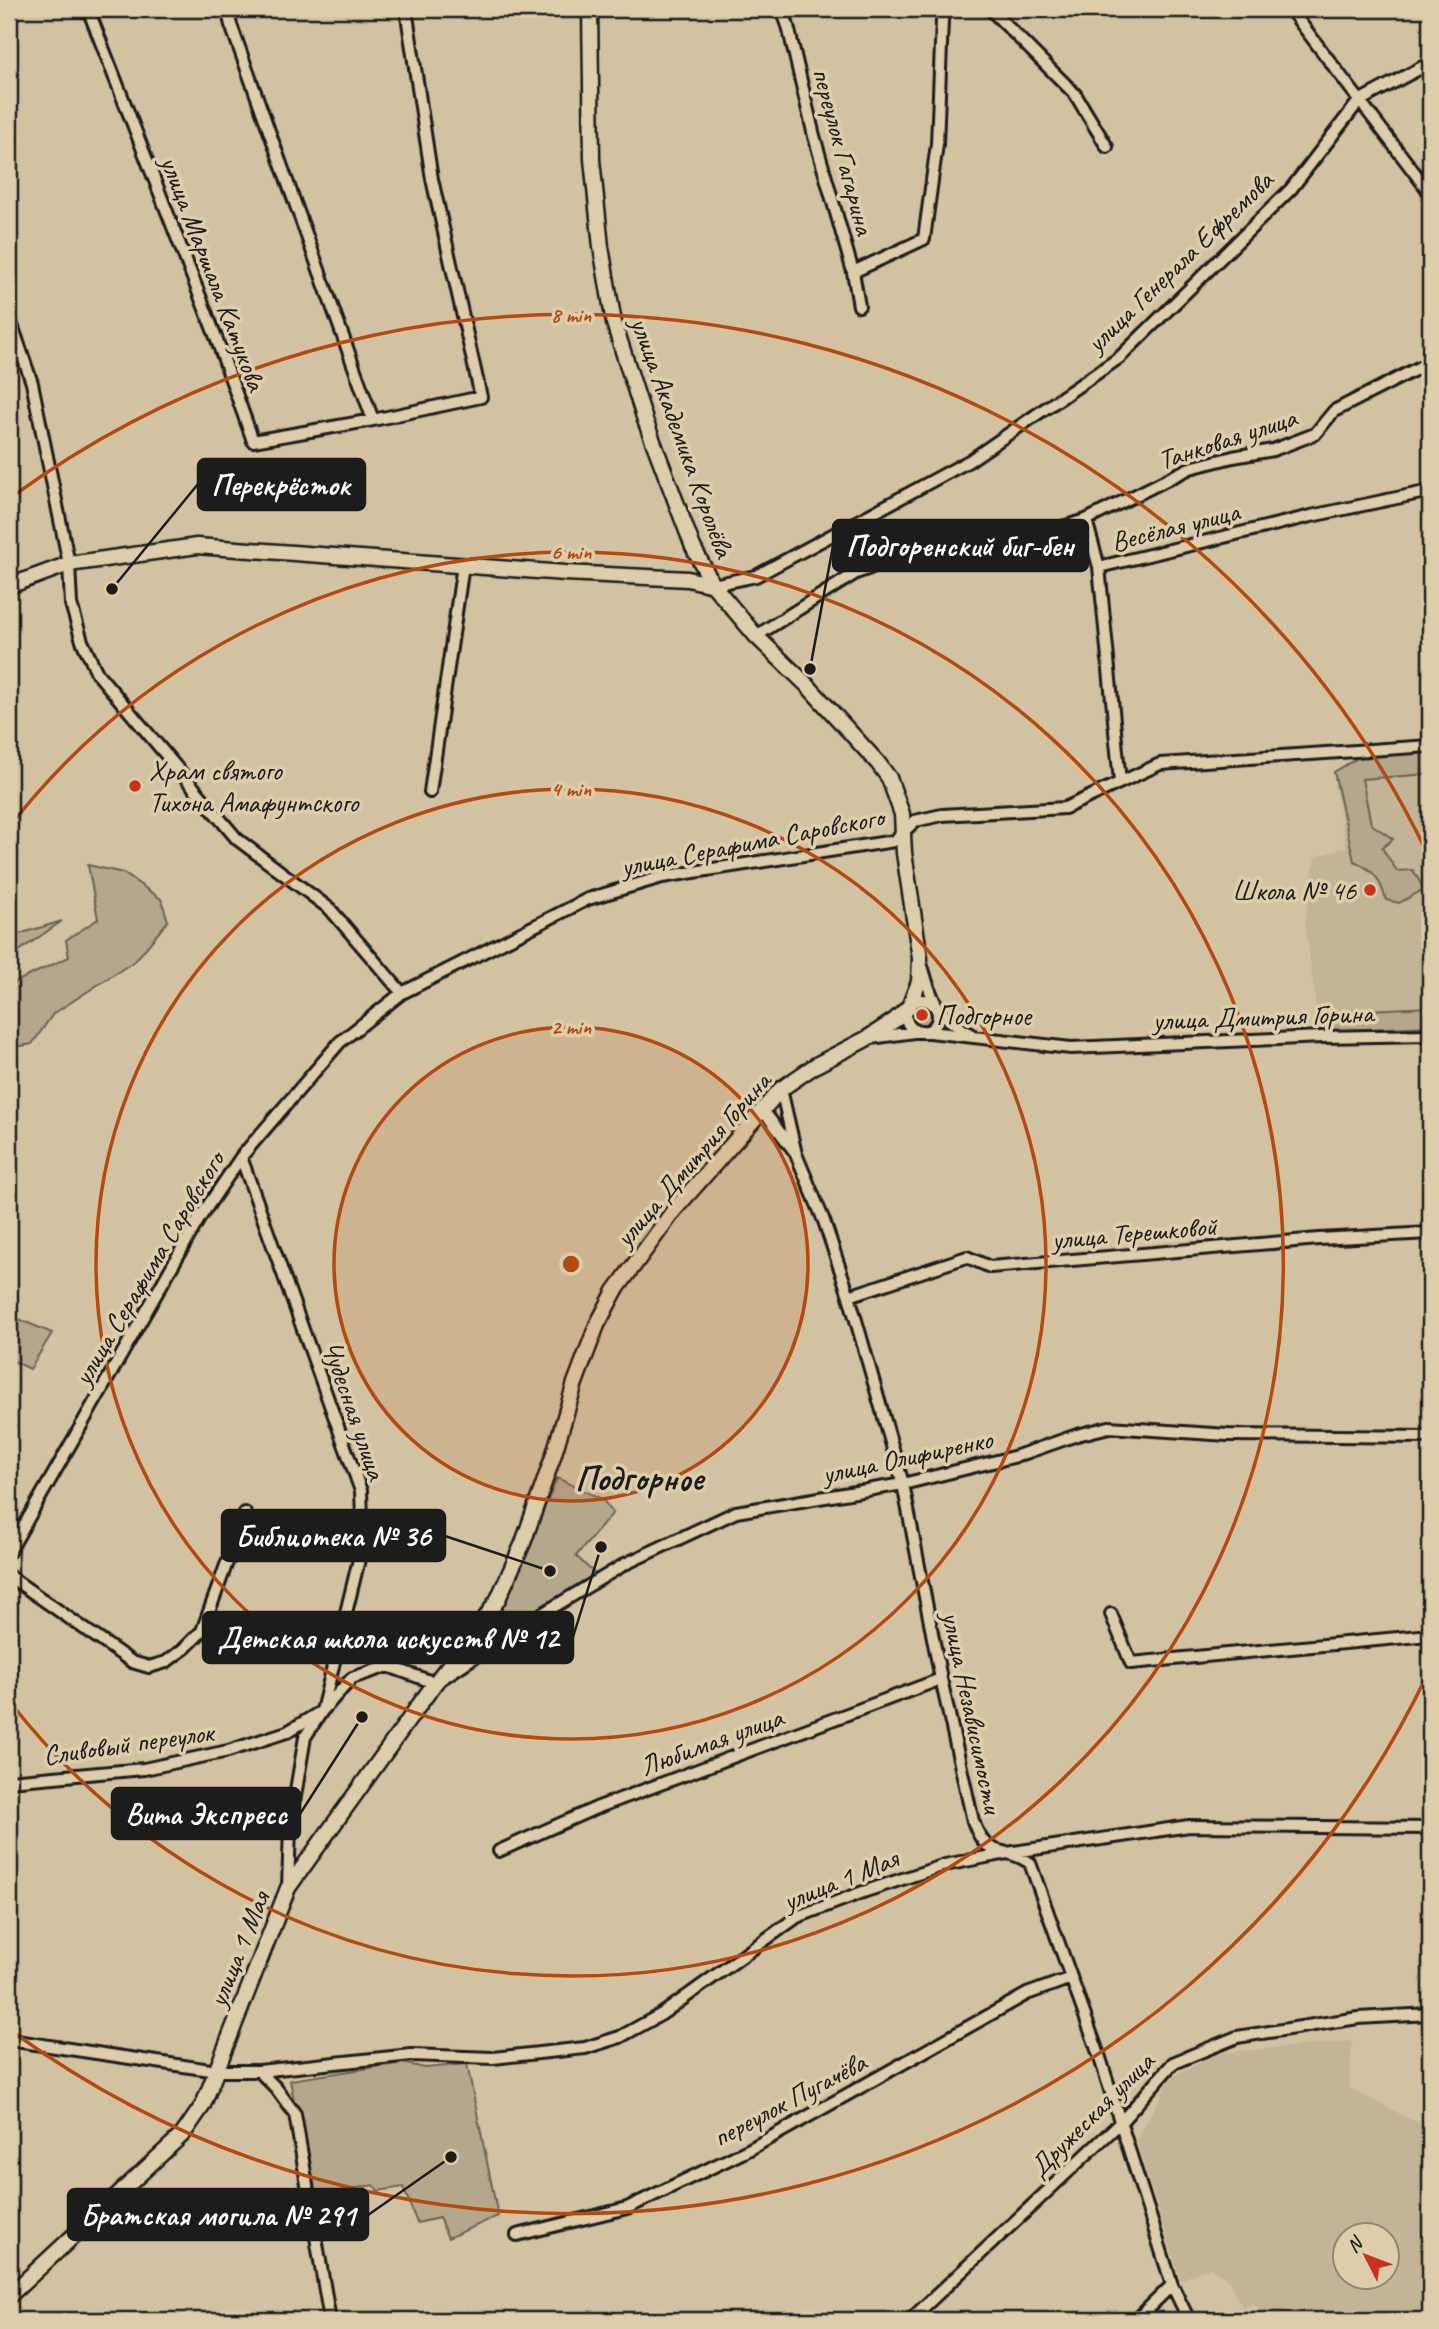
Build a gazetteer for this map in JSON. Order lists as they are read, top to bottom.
{
  "streets": {
    "street": [
      "переулок Гагарина",
      "улица Генерала Ефремова",
      "улица Маршала Катукова",
      "улица Академика Королёва",
      "Танковая улица",
      "Весёлая улица",
      "улица Серафима Саровского",
      "улица Дмитрия Горина",
      "улица Терешковой",
      "Чудесная улица",
      "улица Олифиренко",
      "улица Независимости",
      "Любимая улица",
      "Сливовый переулок",
      "улица 1 Мая",
      "переулок Пугачёва",
      "Дружеская улица"
    ]
  },
  "crossings": [
    ["улица Генерала Ефремова", "улица Академика Королёва"],
    ["улица Академика Королёва", "Танковая улица"],
    ["улица Академика Королёва", "улица Серафима Саровского"],
    ["улица Академика Королёва", "улица Дмитрия Горина"],
    ["Весёлая улица", "улица Серафима Саровского"],
    ["улица Серафима Саровского", "Чудесная улица"],
    ["улица Дмитрия Горина", "улица 1 Мая"],
    ["улица Терешковой", "улица Независимости"],
    ["Чудесная улица", "Сливовый переулок"],
    ["Чудесная улица", "улица 1 Мая"],
    ["улица Олифиренко", "улица Независимости"],
    ["улица Олифиренко", "Сливовый переулок"],
    ["улица Олифиренко", "улица 1 Мая"],
    ["улица Независимости", "Любимая улица"],
    ["улица Независимости", "улица 1 Мая"],
    ["улица Независимости", "переулок Пугачёва"],
    ["улица Независимости", "Дружеская улица"],
    ["Сливовый переулок", "улица 1 Мая"]
  ],
  "districts": ["Подгорное"],
  "places": [
    "Перекрёсток",
    "Подгоренский биг-бен",
    "Храм святого Тихона Амафунтского",
    "Школа № 46",
    "Подгорное",
    "Детская школа искусств № 12",
    "Библиотека № 36",
    "Вита Экспресс",
    "Братская могила № 291"
  ],
  "north": "top left",
  "rings": [
    "8 min",
    "6 min",
    "4 min",
    "2 min"
  ]
}
